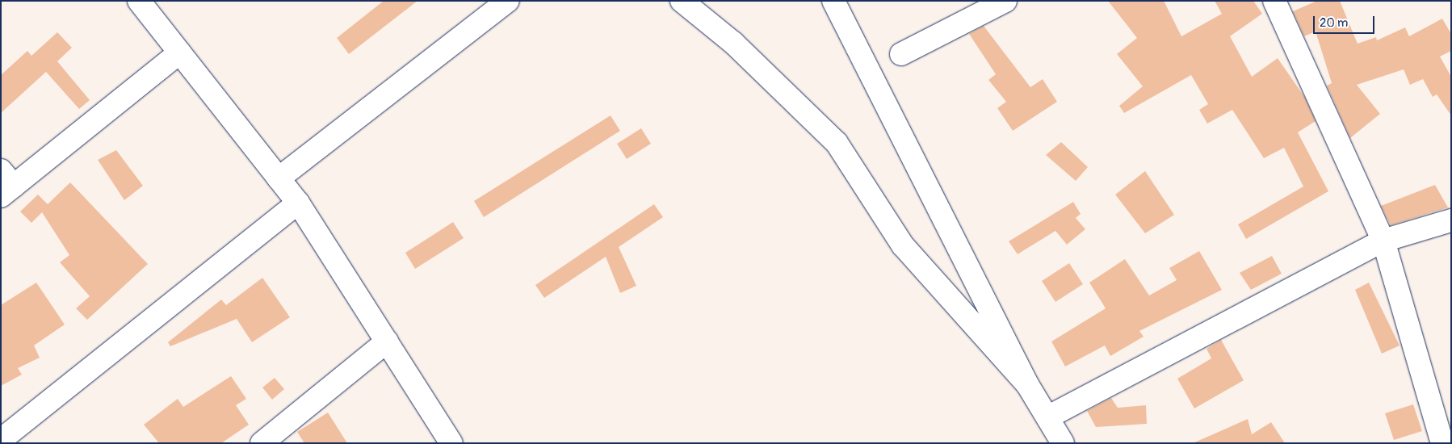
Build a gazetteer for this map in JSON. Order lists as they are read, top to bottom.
{
  "scale_bar": "20 m"
}
